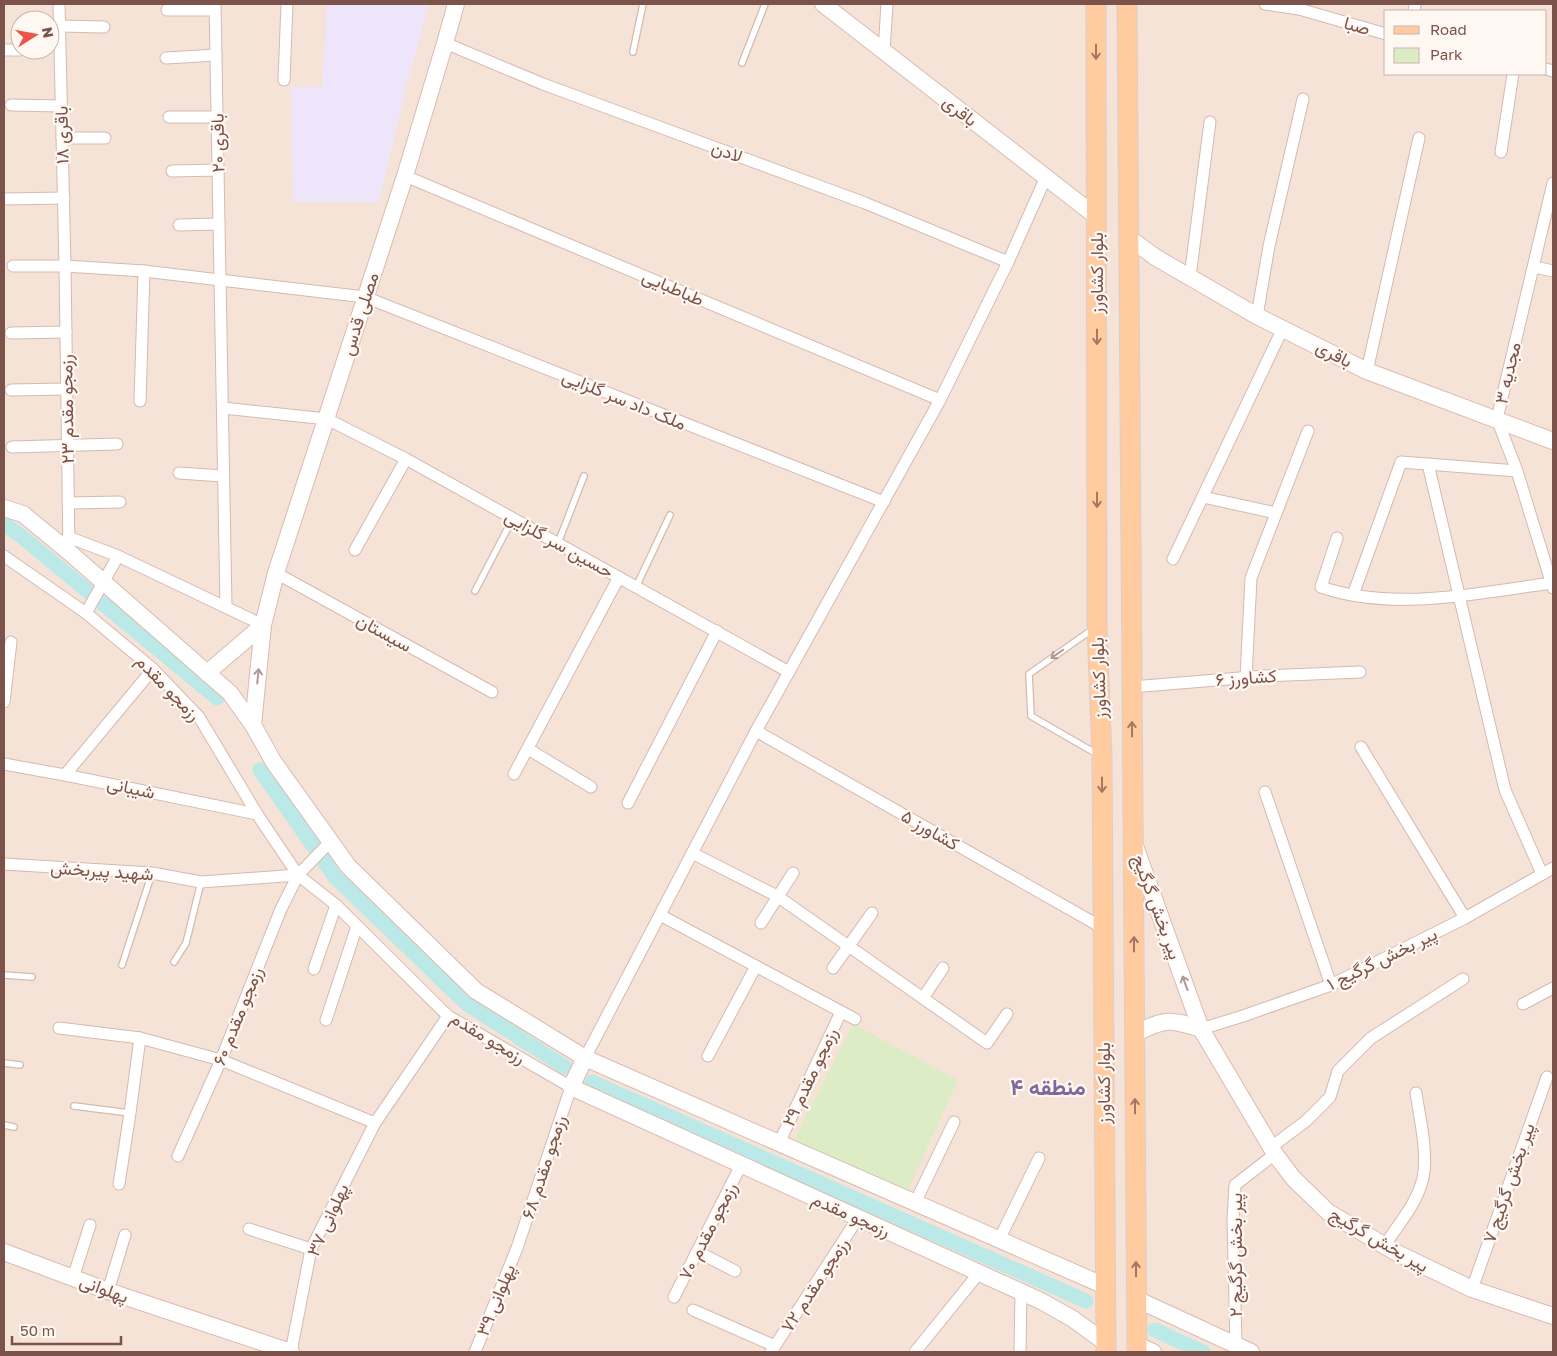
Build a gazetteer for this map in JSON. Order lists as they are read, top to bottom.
{
  "streets": {
    "main road": ["بلوار کشاورز"],
    "street": [
      "صبا",
      "باقری",
      "باقری ۱۸",
      "باقری ۲۰",
      "لادن",
      "طباطبایی",
      "مصلی قدس",
      "مجدیه ۳",
      "ملک داد سر گلزایی",
      "رزمجو مقدم ۲۳",
      "حسین سر گلزایی",
      "سیستان",
      "کشاورز ۶",
      "رزمجو مقدم",
      "شیبانی",
      "کشاورز ۵",
      "شهید پیربخش",
      "پیر بخش گرگیج",
      "پیر بخش گرگیج ۱",
      "رزمجو مقدم ۶۰",
      "رزمجو مقدم ۲۹",
      "رزمجو مقدم ۶۸",
      "پیر بخش گرگیج ۷",
      "پهلوانی ۳۷",
      "رزمجو مقدم ۷۰",
      "پیر بخش گرگیج ۲",
      "رزمجو مقدم ۷۲",
      "پهلوانی",
      "پهلوانی ۳۹"
    ]
  },
  "crossings": [
    ["باقری", "بلوار کشاورز"],
    ["باقری", "مجدیه ۳"],
    ["باقری ۱۸", "ملک داد سر گلزایی"],
    ["باقری ۱۸", "رزمجو مقدم ۲۳"],
    ["باقری ۲۰", "ملک داد سر گلزایی"],
    ["لادن", "مصلی قدس"],
    ["بلوار کشاورز", "کشاورز ۶"],
    ["بلوار کشاورز", "رزمجو مقدم"],
    ["بلوار کشاورز", "کشاورز ۵"],
    ["بلوار کشاورز", "پیر بخش گرگیج"],
    ["طباطبایی", "مصلی قدس"],
    ["مصلی قدس", "ملک داد سر گلزایی"],
    ["مصلی قدس", "حسین سر گلزایی"],
    ["مصلی قدس", "سیستان"],
    ["مصلی قدس", "رزمجو مقدم"],
    ["ملک داد سر گلزایی", "رزمجو مقدم ۲۳"],
    ["رزمجو مقدم ۲۳", "رزمجو مقدم"],
    ["رزمجو مقدم", "شیبانی"],
    ["رزمجو مقدم", "شهید پیربخش"],
    ["رزمجو مقدم", "رزمجو مقدم ۶۰"],
    ["رزمجو مقدم", "رزمجو مقدم ۲۹"],
    ["رزمجو مقدم", "رزمجو مقدم ۶۸"],
    ["رزمجو مقدم", "پهلوانی ۳۷"],
    ["رزمجو مقدم", "رزمجو مقدم ۷۰"],
    ["رزمجو مقدم", "رزمجو مقدم ۷۲"],
    ["شهید پیربخش", "رزمجو مقدم ۶۰"],
    ["پیر بخش گرگیج", "پیر بخش گرگیج ۱"],
    ["پیر بخش گرگیج", "پیر بخش گرگیج ۷"],
    ["پیر بخش گرگیج", "پیر بخش گرگیج ۲"],
    ["رزمجو مقدم ۶۸", "پهلوانی ۳۹"],
    ["پهلوانی ۳۷", "پهلوانی"]
  ],
  "districts": ["منطقه ۴"],
  "legend": ["Road", "Park"],
  "scale_bar": "50 m",
  "north": "right"
}
